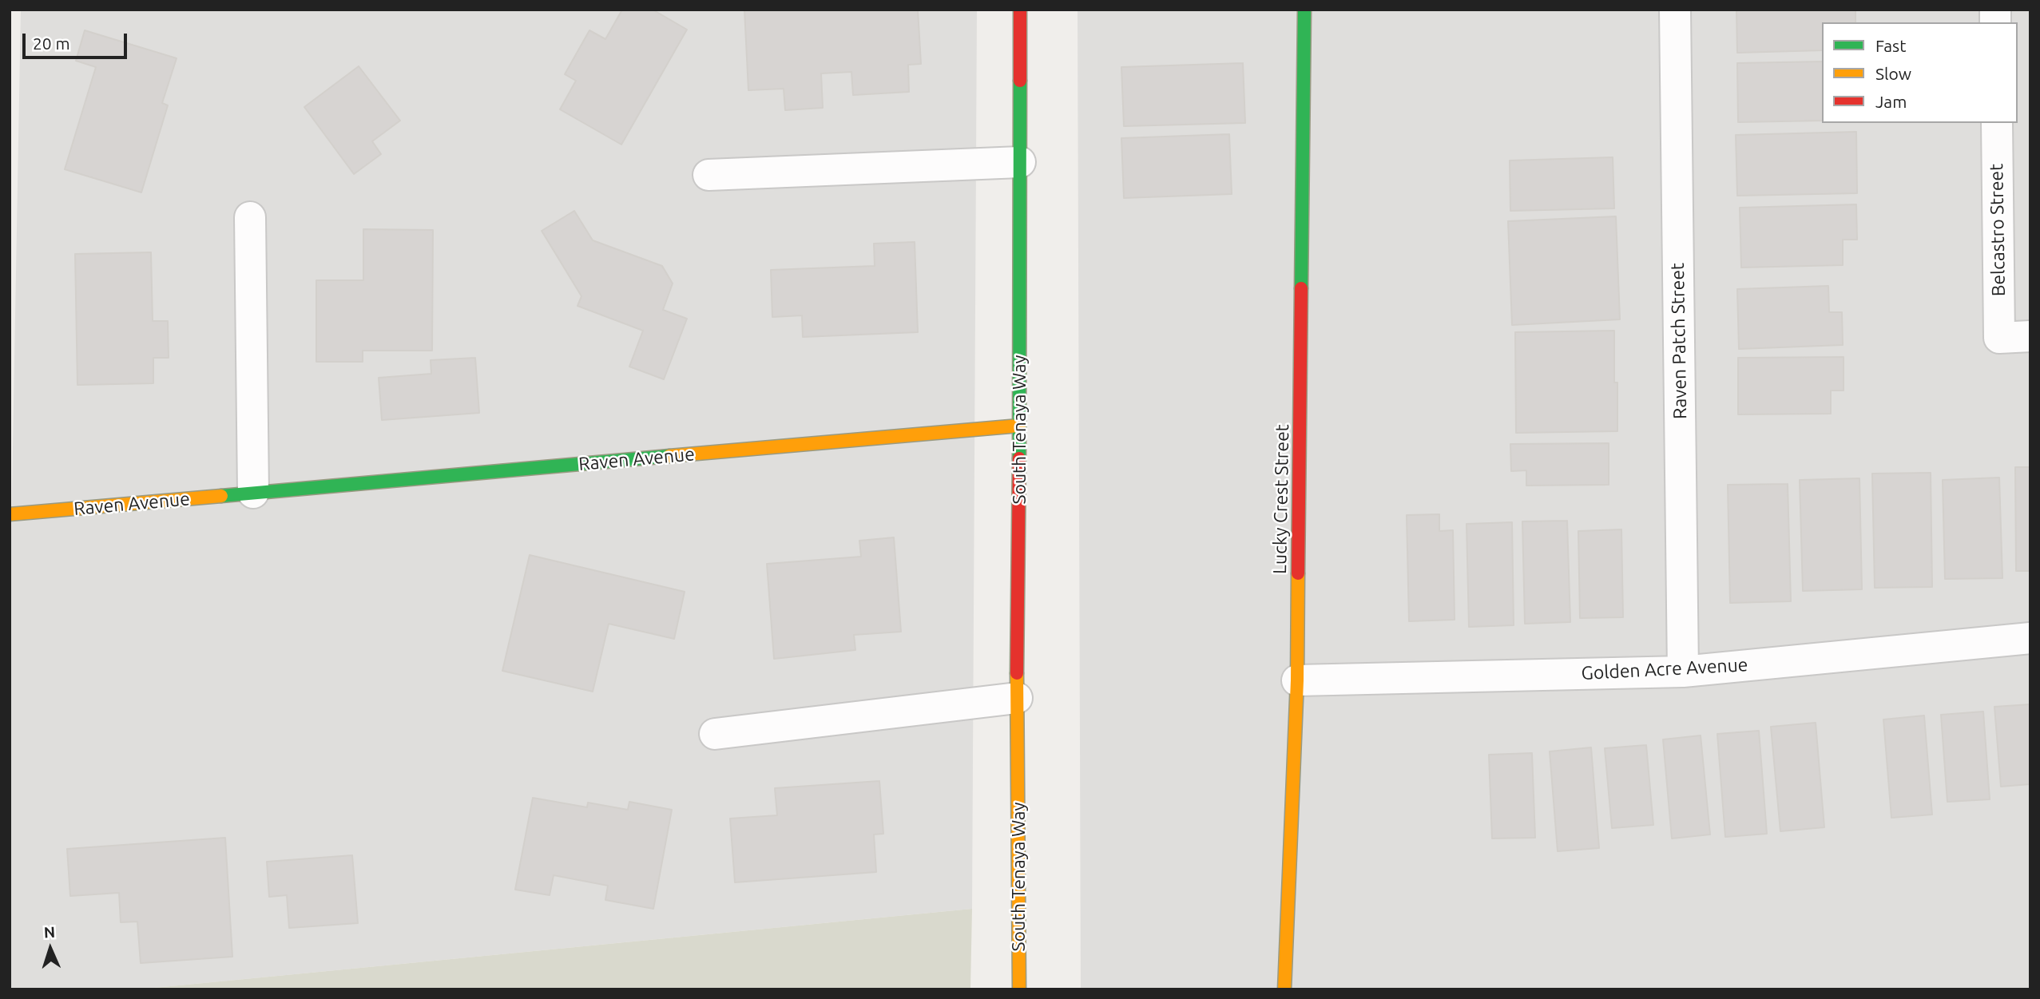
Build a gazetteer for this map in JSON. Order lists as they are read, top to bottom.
{
  "streets": {
    "street": [
      "Belcastro Street",
      "Raven Patch Street",
      "South Tenaya Way",
      "Raven Avenue",
      "Lucky Crest Street",
      "Golden Acre Avenue"
    ]
  },
  "crossings": [
    ["Raven Patch Street", "Golden Acre Avenue"],
    ["South Tenaya Way", "Raven Avenue"],
    ["Lucky Crest Street", "Golden Acre Avenue"]
  ],
  "legend": ["Fast", "Slow", "Jam"],
  "scale_bar": "20 m",
  "north": "top"
}
